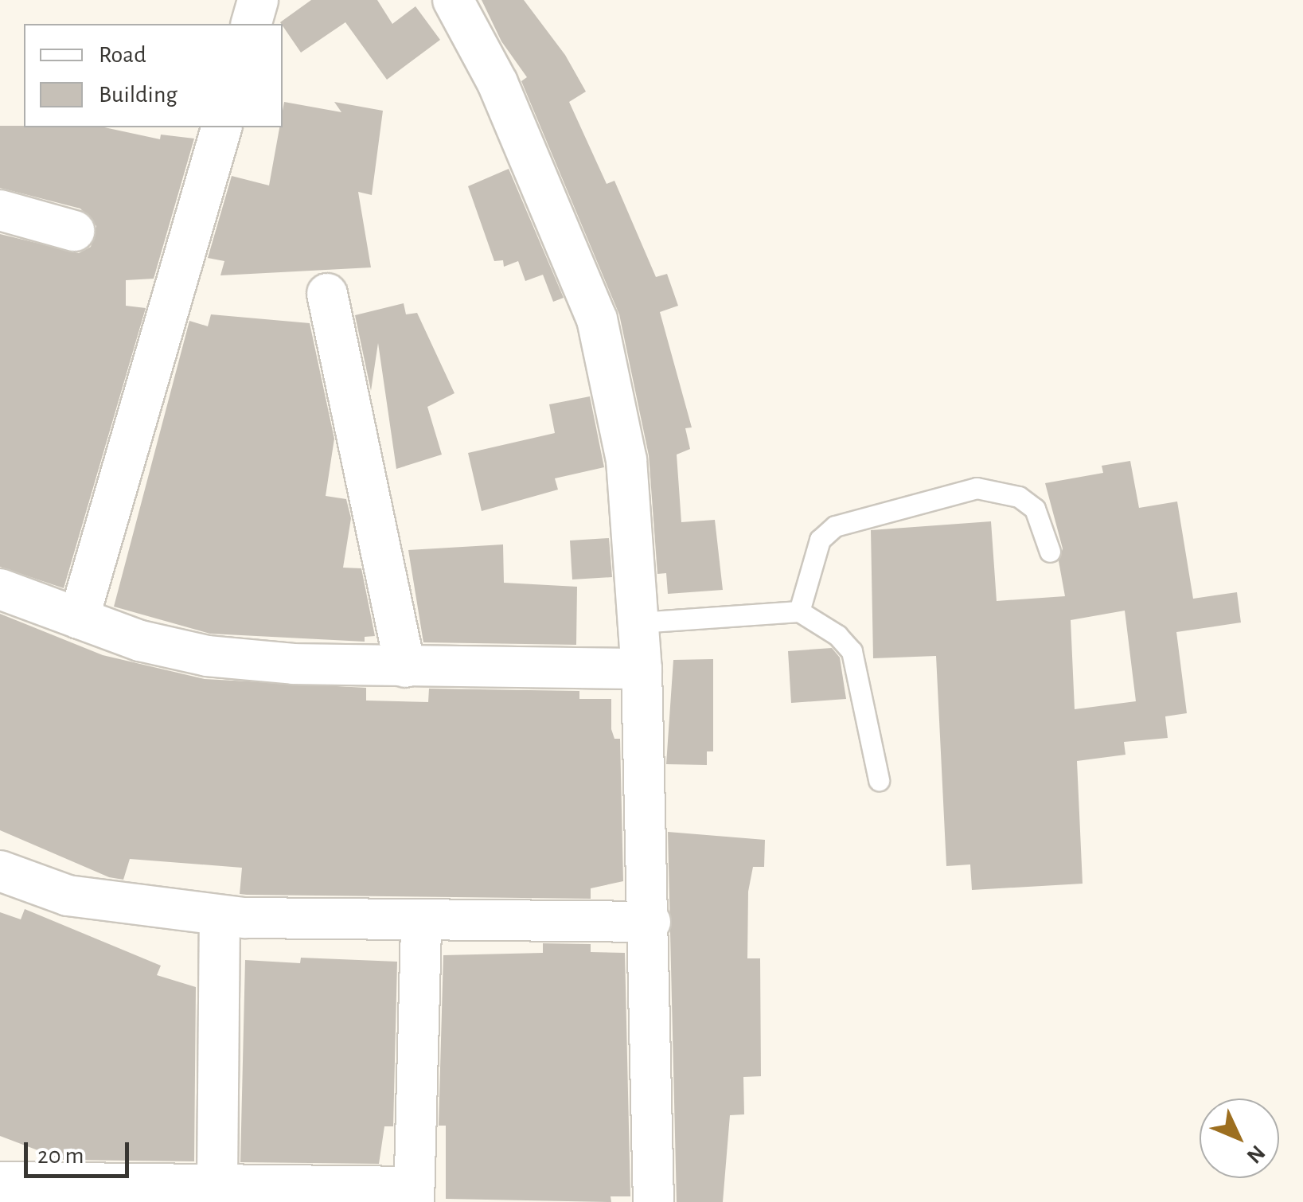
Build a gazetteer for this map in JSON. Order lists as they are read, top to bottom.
{
  "legend": ["Road", "Building"],
  "scale_bar": "20 m",
  "north": "bottom right"
}
